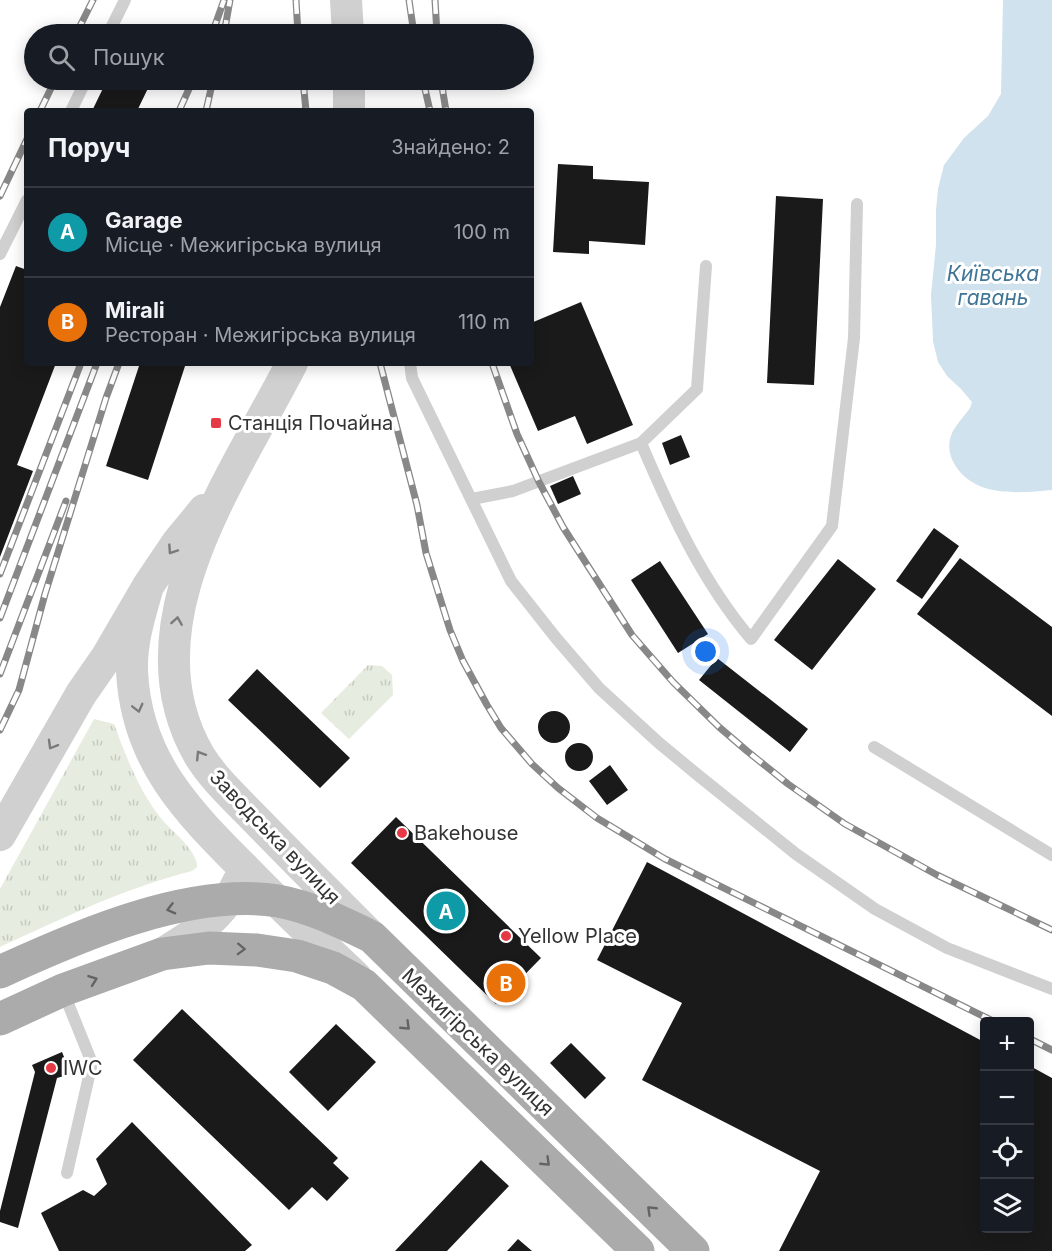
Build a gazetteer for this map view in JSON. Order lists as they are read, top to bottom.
{
  "streets": {
    "main road": ["Межигірська вулиця"],
    "street": ["Заводська вулиця"]
  },
  "crossings": [
    ["Заводська вулиця", "Межигірська вулиця"]
  ],
  "water": ["Київська гавань"],
  "places": {
    "transit": ["Станція Почайна"],
    "other": ["Bakehouse", "Yellow Place", "IWC"]
  },
  "page": {
    "search": "Пошук",
    "heading": ["Поруч", "Знайдено: 2"],
    "list": [
      {
        "mark": "A",
        "name": "Garage",
        "note": "Місце · Межигірська вулиця",
        "value": "100 m"
      },
      {
        "mark": "B",
        "name": "Mirali",
        "note": "Ресторан · Межигірська вулиця",
        "value": "110 m"
      }
    ],
    "pins": ["A", "B"],
    "map_buttons": ["+", "−"]
  }
}
